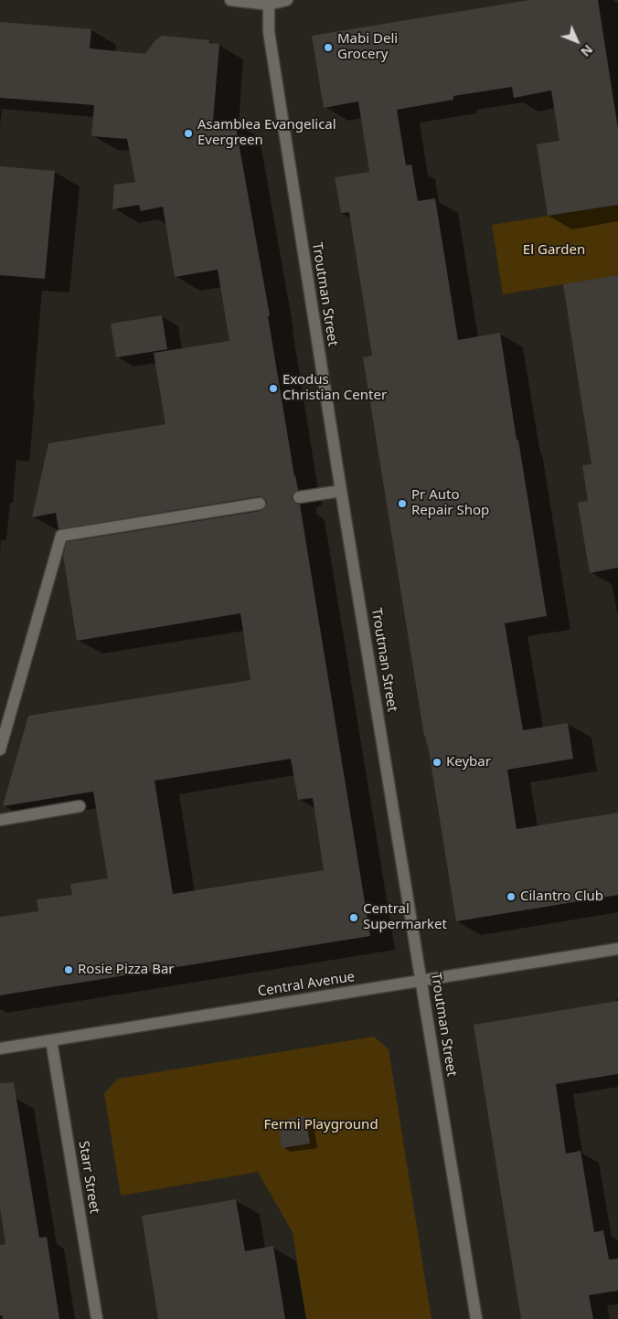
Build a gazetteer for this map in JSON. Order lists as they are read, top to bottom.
{
  "streets": {
    "street": ["Troutman Street", "Central Avenue", "Starr Street"]
  },
  "crossings": [
    ["Troutman Street", "Central Avenue"],
    ["Central Avenue", "Starr Street"]
  ],
  "parks": ["El Garden", "Fermi Playground"],
  "places": [
    "Mabi Deli Grocery",
    "Asamblea Evangelical Evergreen",
    "Exodus Christian Center",
    "Pr Auto Repair Shop",
    "Keybar",
    "Cilantro Club",
    "Central Supermarket",
    "Rosie Pizza Bar"
  ],
  "north": "bottom right"
}
